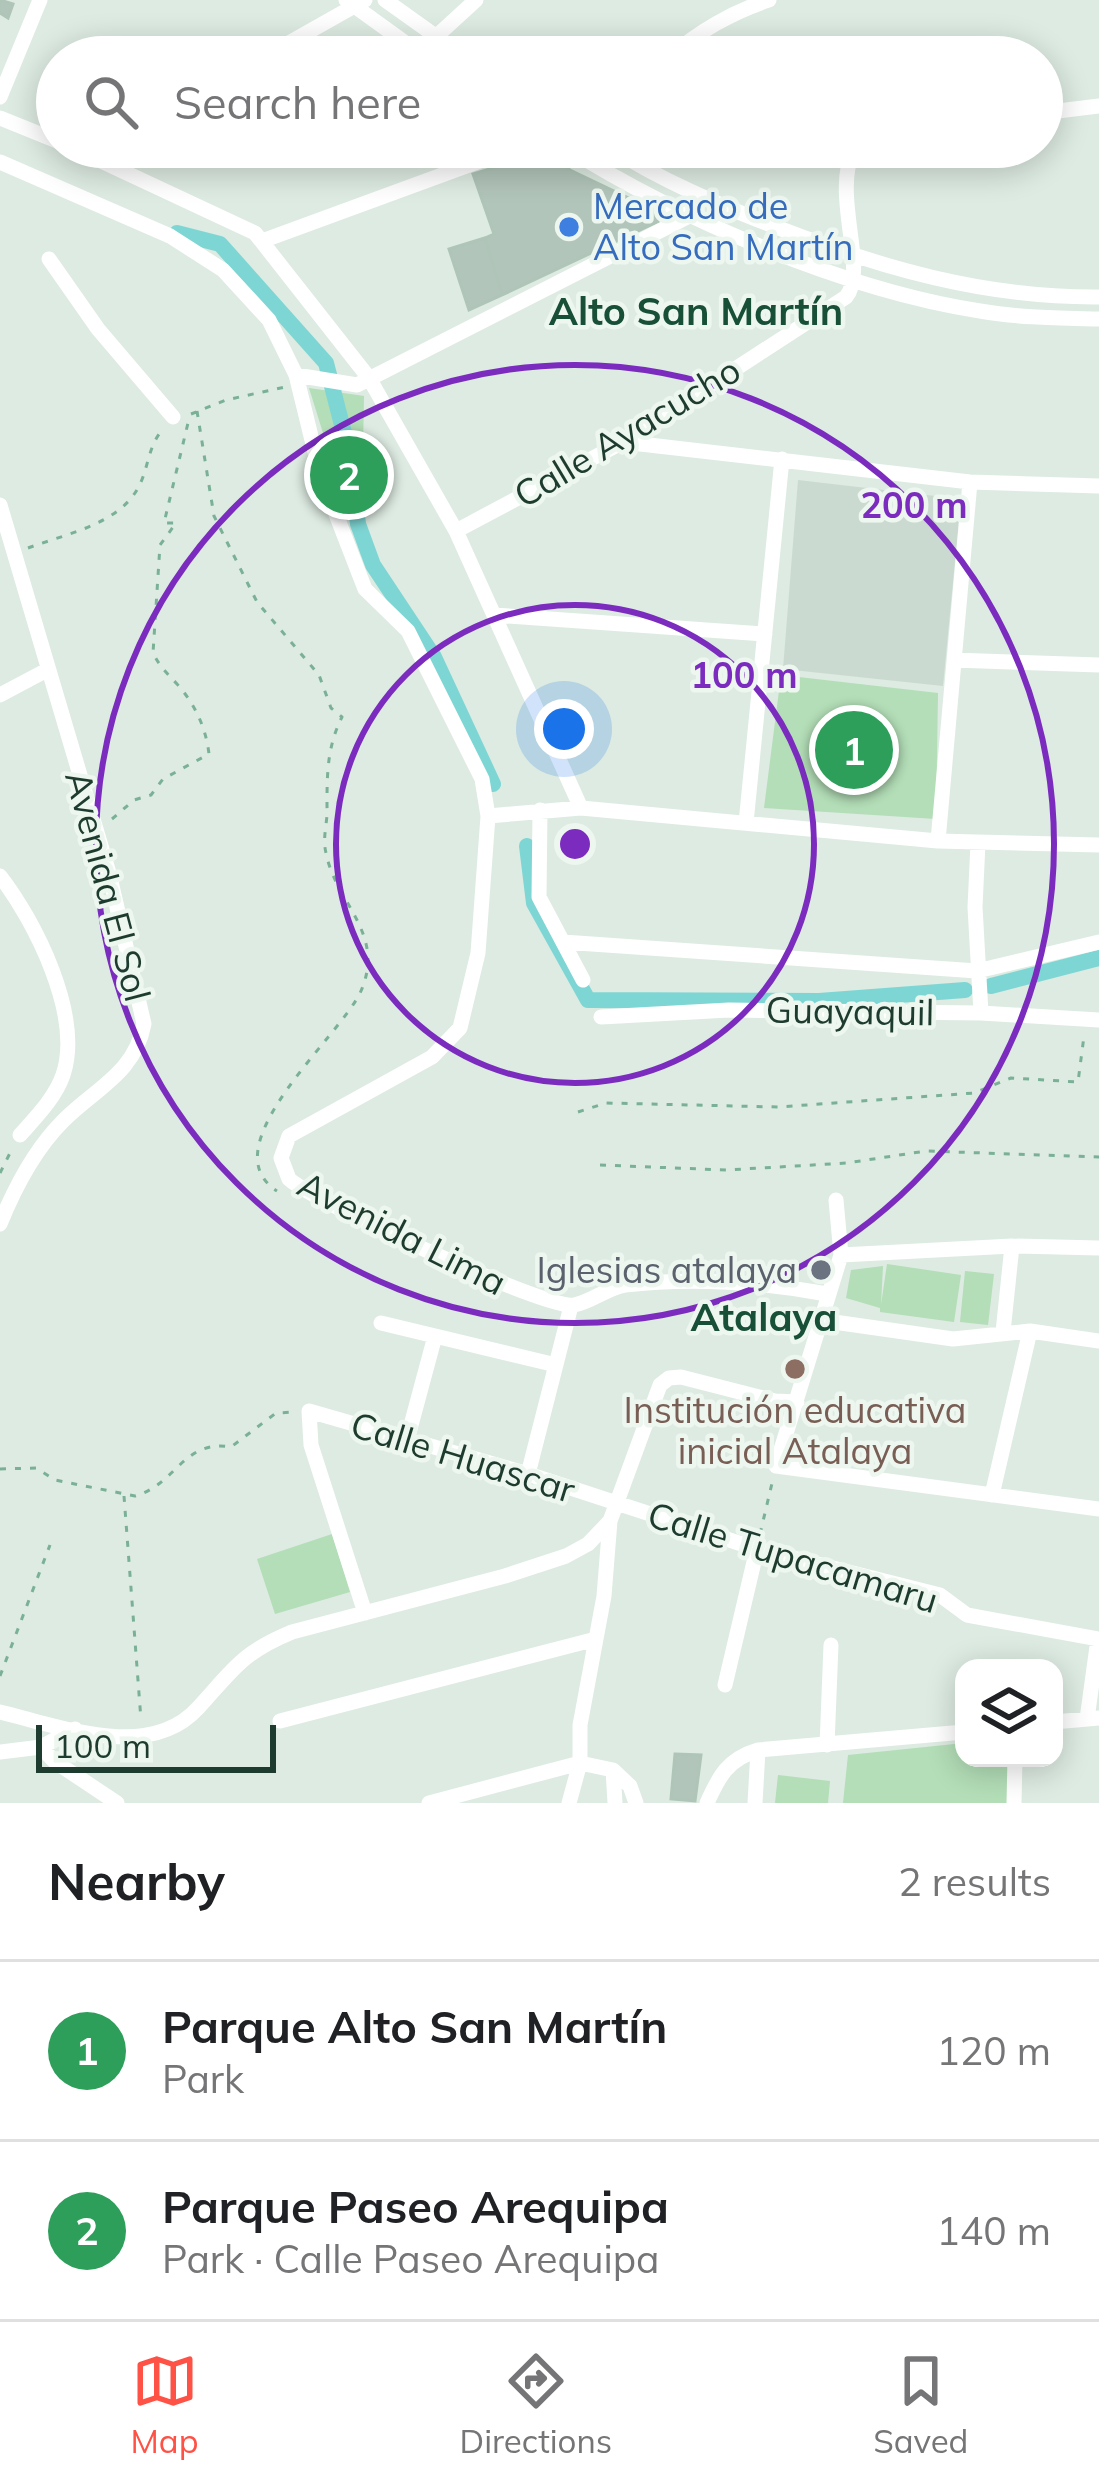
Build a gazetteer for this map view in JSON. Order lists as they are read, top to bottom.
{
  "streets": {
    "street": [
      "Calle Ayacucho",
      "Avenida El Sol",
      "Guayaquil",
      "Avenida Lima",
      "Calle Huascar",
      "Calle Tupacamaru"
    ]
  },
  "crossings": [
    ["Calle Huascar", "Calle Tupacamaru"]
  ],
  "districts": ["Alto San Martín", "Atalaya"],
  "places": ["Mercado de Alto San Martín", "Iglesias atalaya", "Institución educativa inicial Atalaya"],
  "scale_bar": "100 m",
  "page": {
    "search": "Search here",
    "pins": ["2", "1"],
    "scale": "100 m",
    "heading": ["Nearby", "2 results"],
    "list": [
      {
        "mark": "1",
        "name": "Parque Alto San Martín",
        "note": "Park",
        "value": "120 m"
      },
      {
        "mark": "2",
        "name": "Parque Paseo Arequipa",
        "note": "Park · Calle Paseo Arequipa",
        "value": "140 m"
      }
    ],
    "nav": ["Map", "Directions", "Saved"]
  },
  "rings": ["200 m", "100 m"]
}
